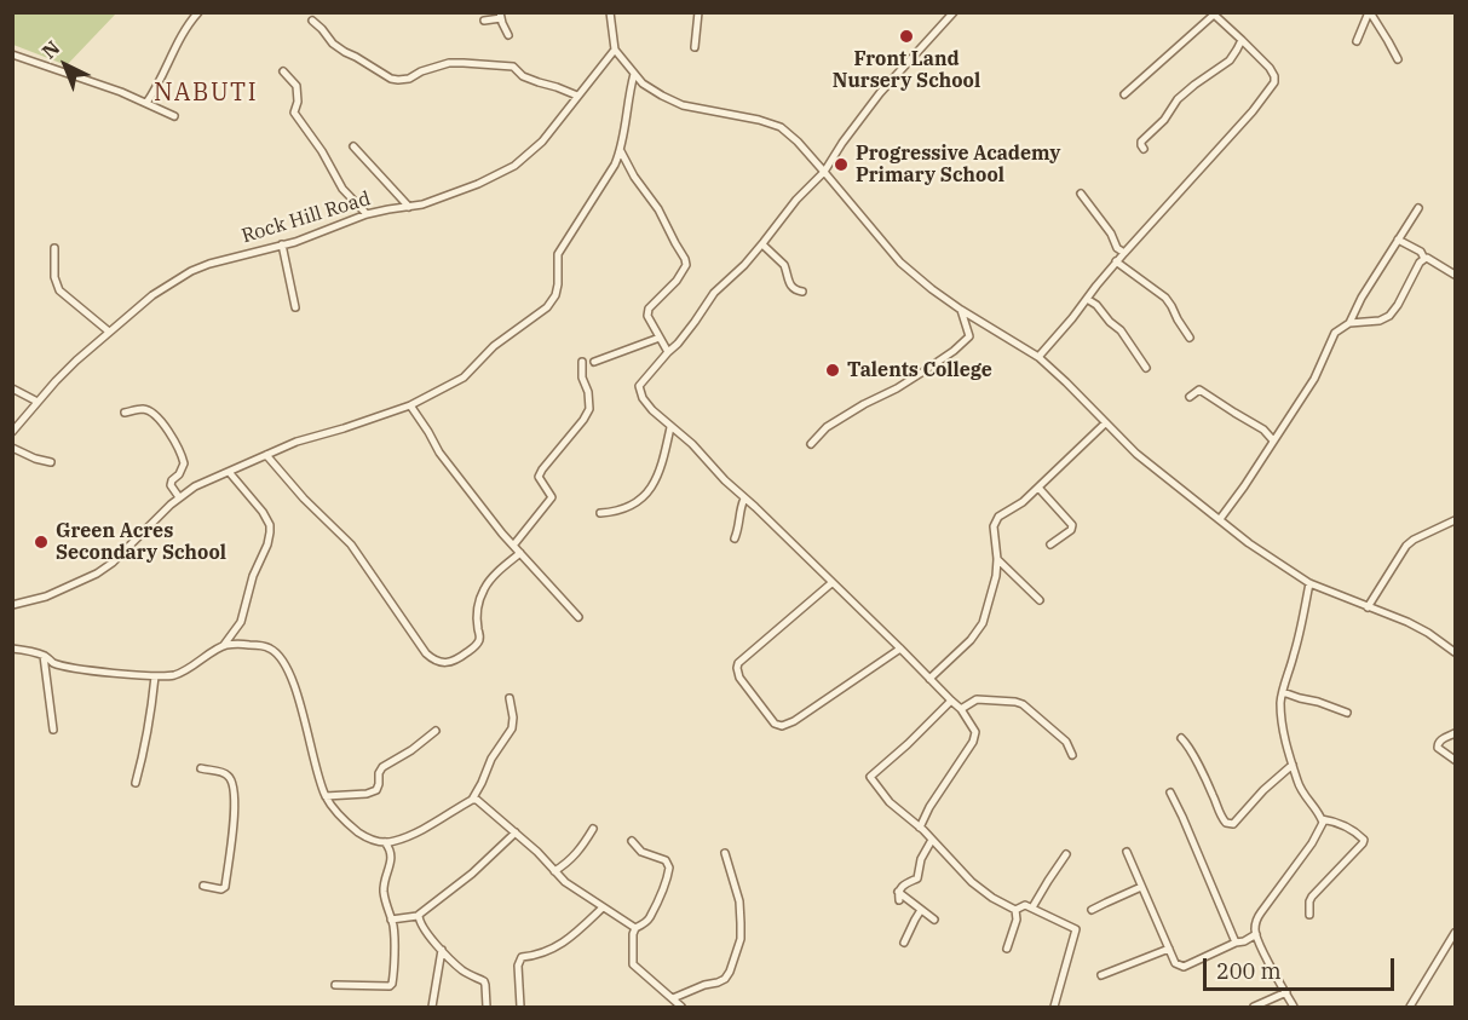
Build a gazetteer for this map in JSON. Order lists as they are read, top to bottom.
{
  "streets": {
    "street": ["Rock Hill Road"]
  },
  "districts": ["NABUTI"],
  "places": [
    "Front Land Nursery School",
    "Progressive Academy Primary School",
    "Talents College",
    "Green Acres Secondary School"
  ],
  "scale_bar": "200 m",
  "north": "top left"
}
